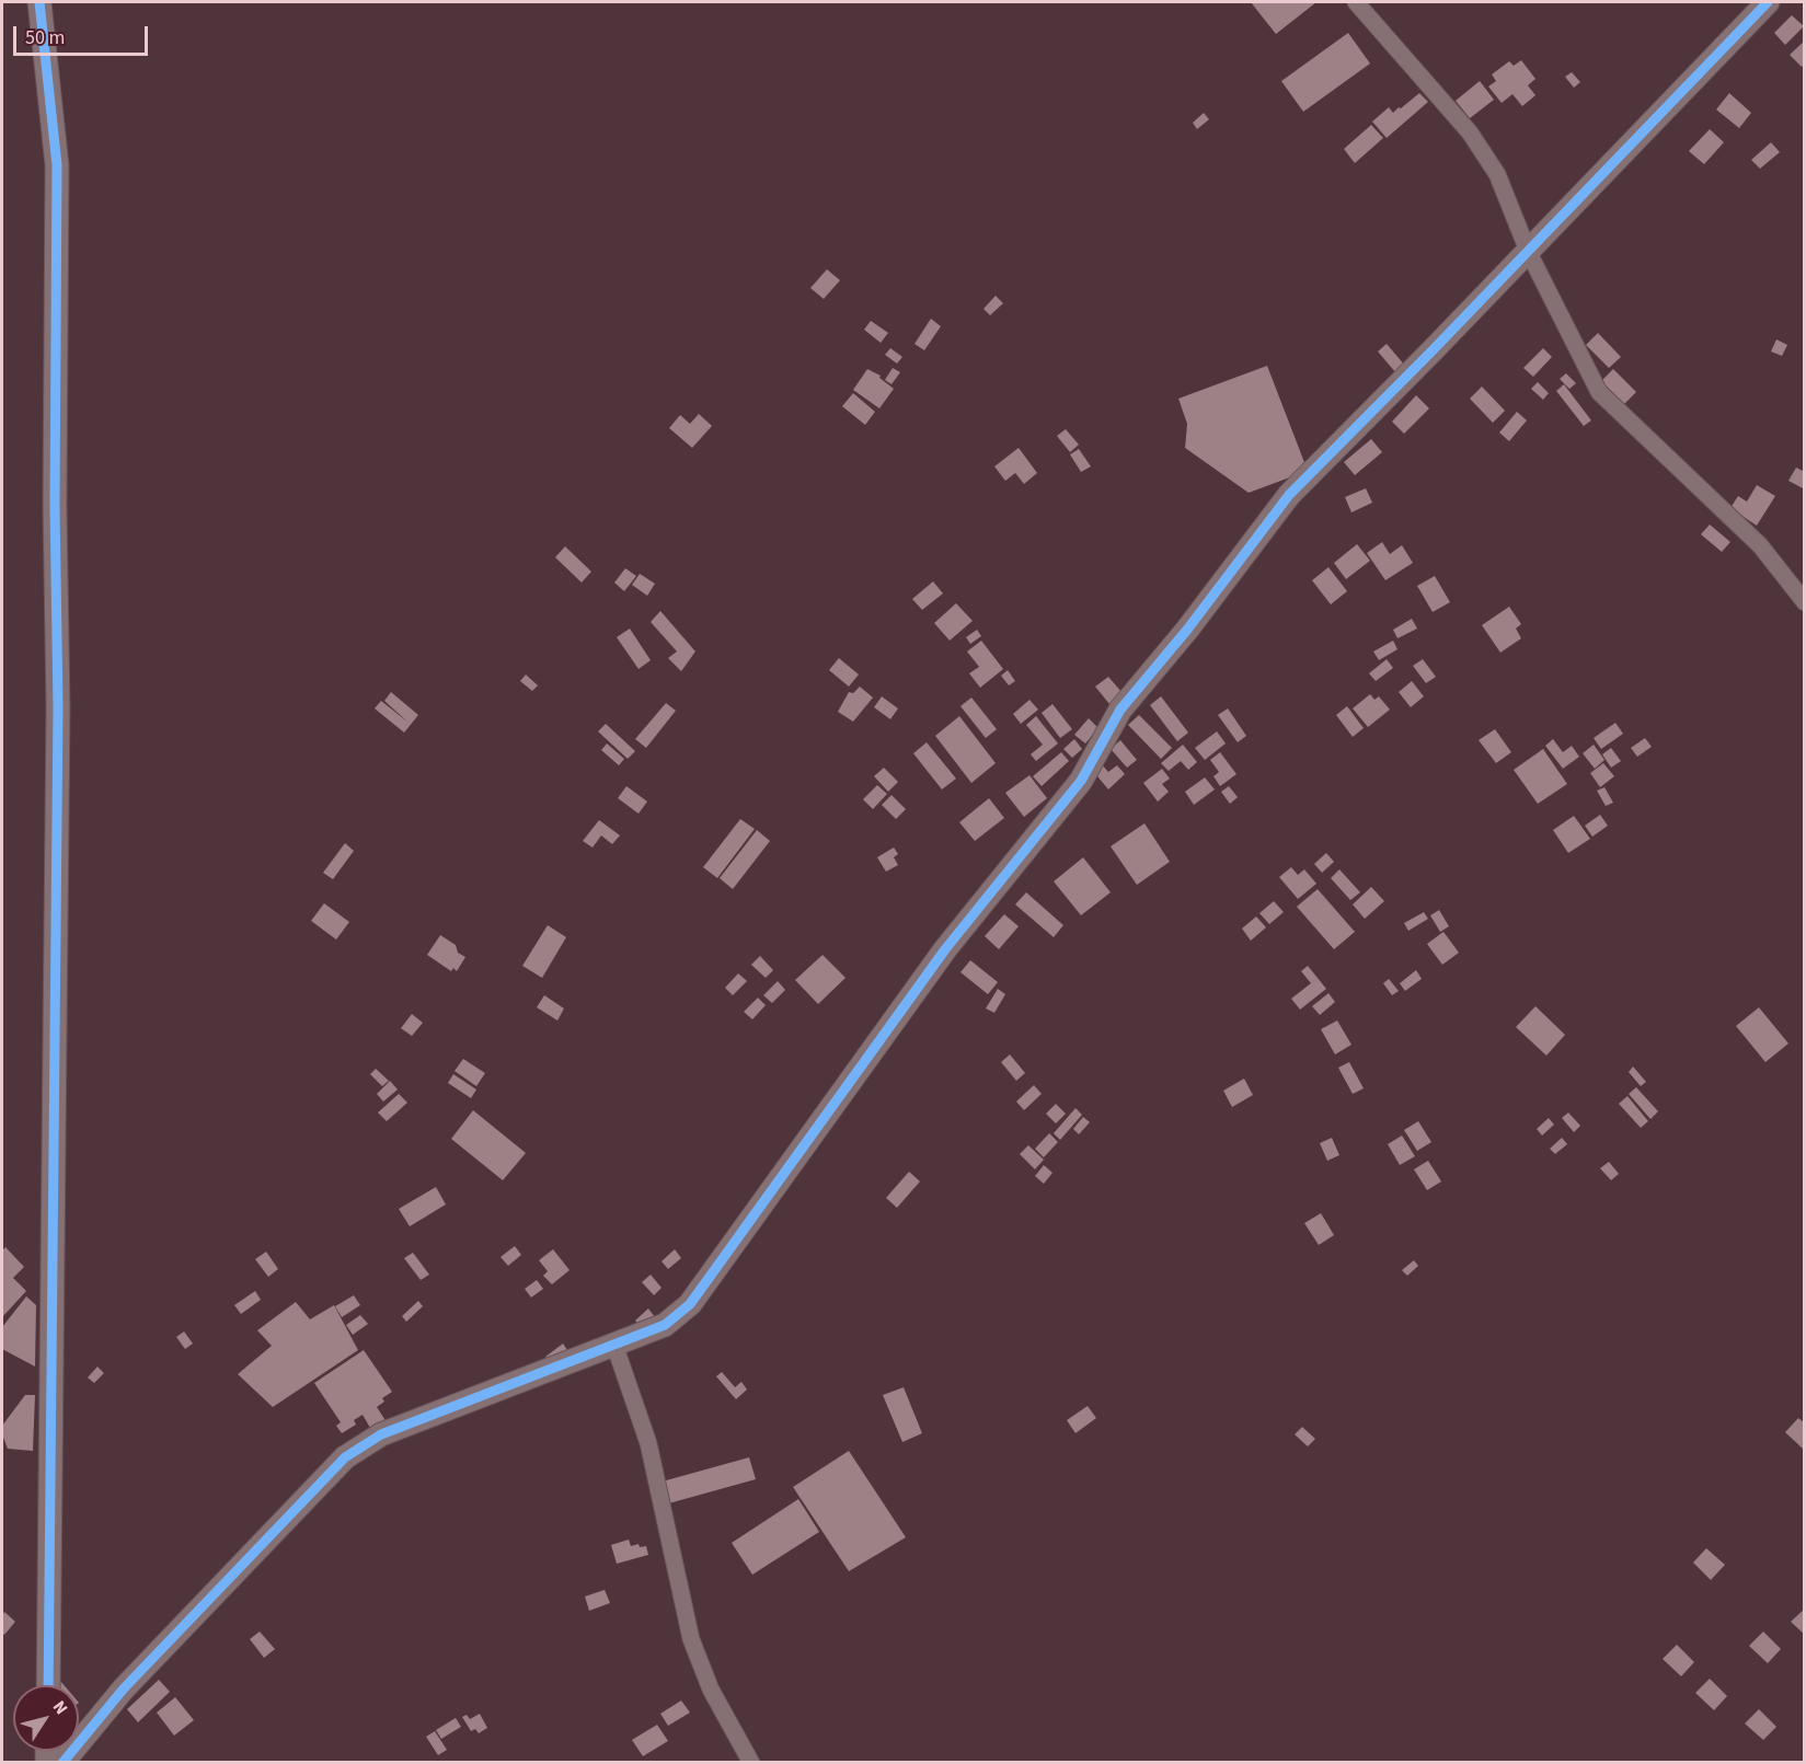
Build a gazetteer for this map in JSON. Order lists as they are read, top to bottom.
{
  "scale_bar": "50 m",
  "north": "top right"
}
